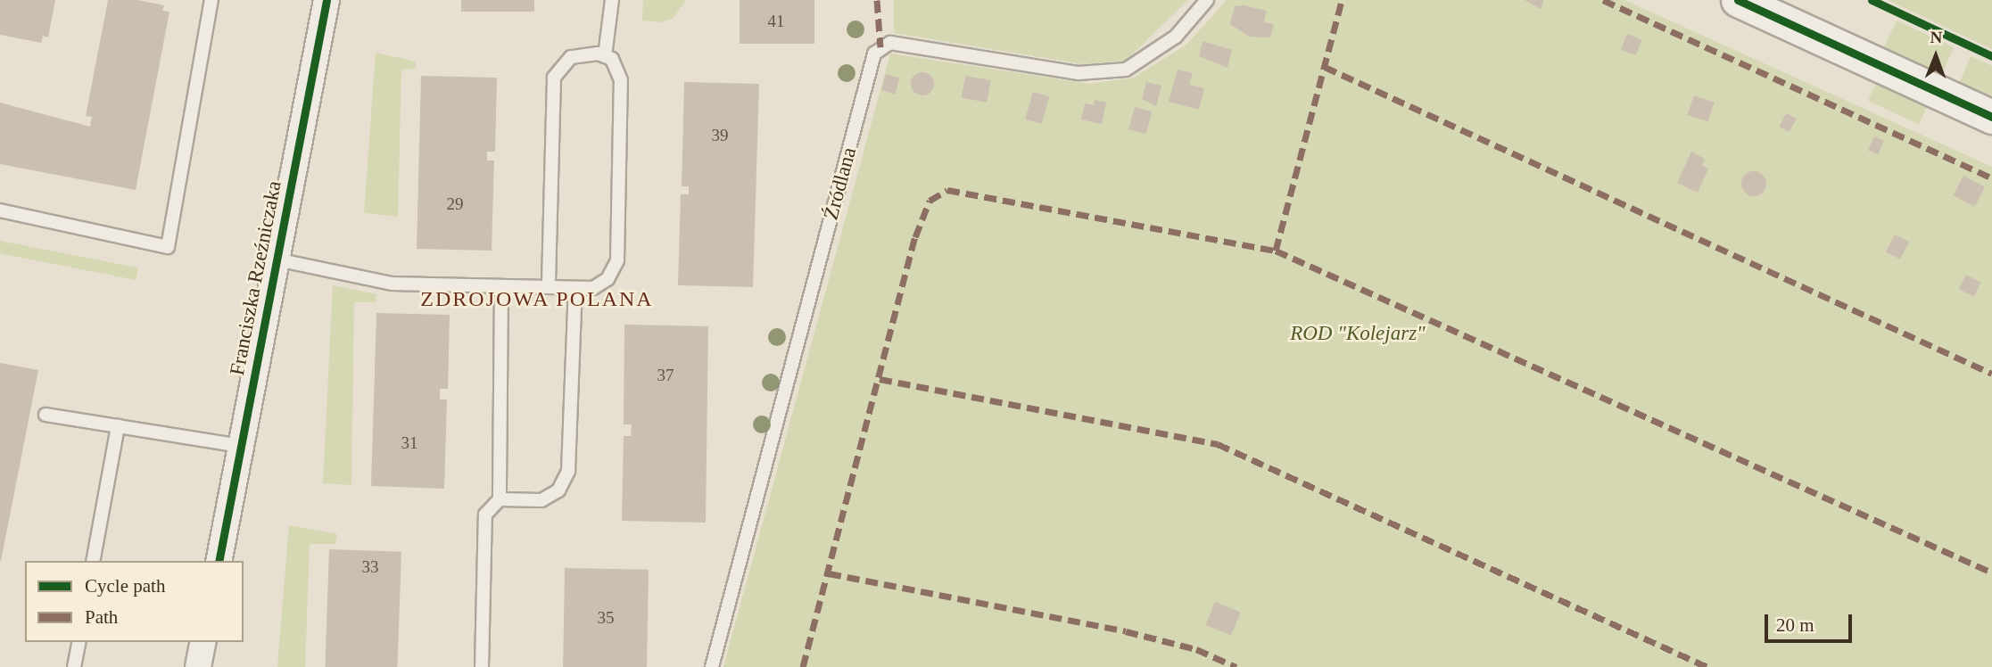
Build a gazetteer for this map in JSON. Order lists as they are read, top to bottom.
{
  "streets": {
    "street": ["Franciszka Rzeźniczaka"],
    "lane": ["Źródlana"]
  },
  "districts": ["ZDROJOWA POLANA"],
  "parks": ["ROD \"Kolejarz\""],
  "house_numbers": [
    "41",
    "39",
    "29",
    "37",
    "31",
    "33",
    "35"
  ],
  "legend": ["Cycle path", "Path"],
  "scale_bar": "20 m",
  "north": "top"
}
